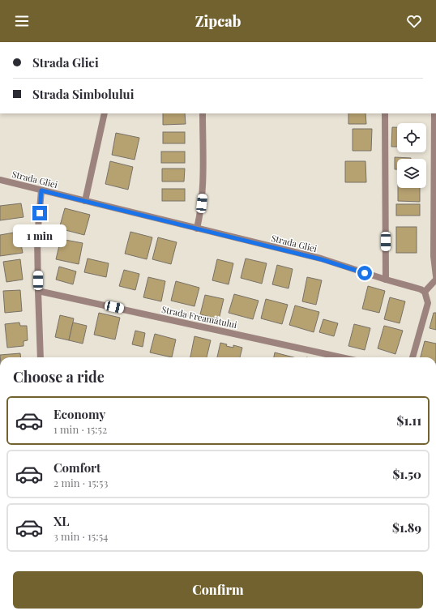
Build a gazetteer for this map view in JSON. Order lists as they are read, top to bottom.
{
  "streets": {
    "street": ["Strada Gliei", "Strada Freamătului"]
  },
  "page": {
    "header": "Zipcab",
    "banner": ["Strada Gliei", "Strada Simbolului"],
    "bubble": "1 min",
    "heading": "Choose a ride",
    "list": [
      {
        "name": "Economy",
        "note": "1 min · 15:52",
        "value": "$1.11"
      },
      {
        "name": "Comfort",
        "note": "2 min · 15:53",
        "value": "$1.50"
      },
      {
        "name": "XL",
        "note": "3 min · 15:54",
        "value": "$1.89"
      }
    ],
    "buttons": "Confirm"
  }
}
